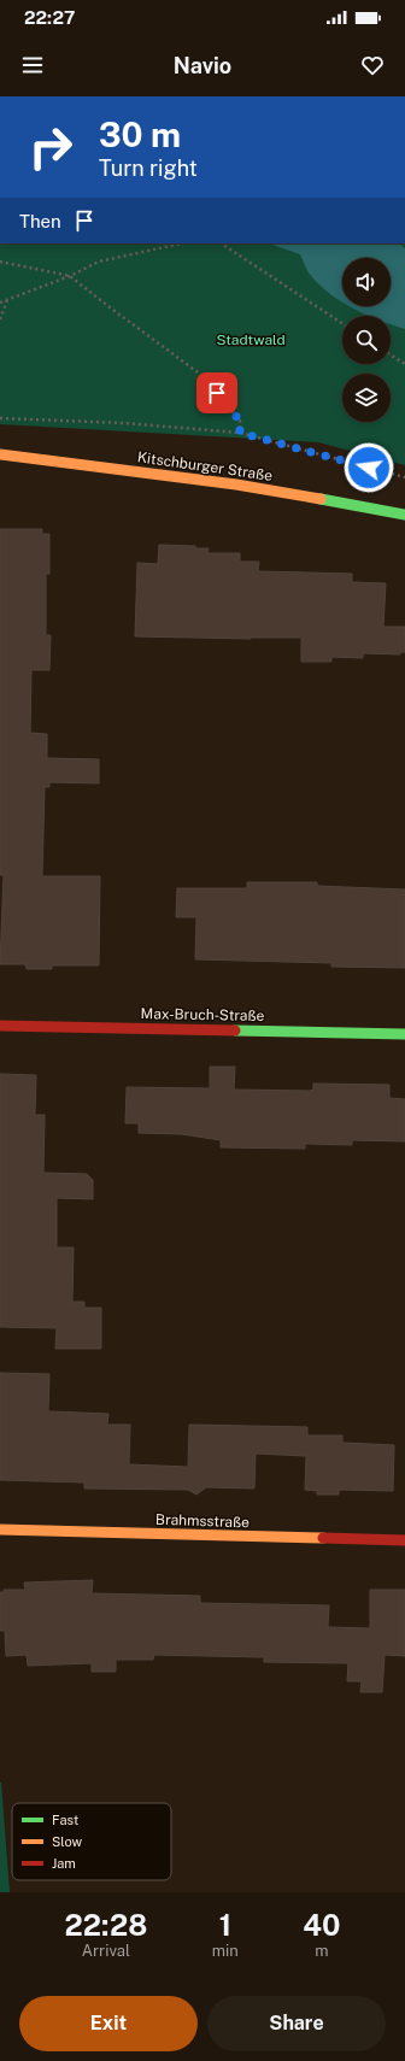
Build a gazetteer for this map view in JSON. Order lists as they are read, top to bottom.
{
  "streets": {
    "street": ["Kitschburger Straße", "Max-Bruch-Straße", "Brahmsstraße"]
  },
  "parks": ["Stadtwald"],
  "legend": ["Fast", "Slow", "Jam"],
  "page": {
    "status": "22:27",
    "header": "Navio",
    "turn": ["30 m", "Turn right"],
    "then": "Then",
    "eta": [
      "22:28",
      "Arrival",
      "1",
      "min",
      "40",
      "m"
    ],
    "buttons": ["Exit", "Share"]
  }
}
